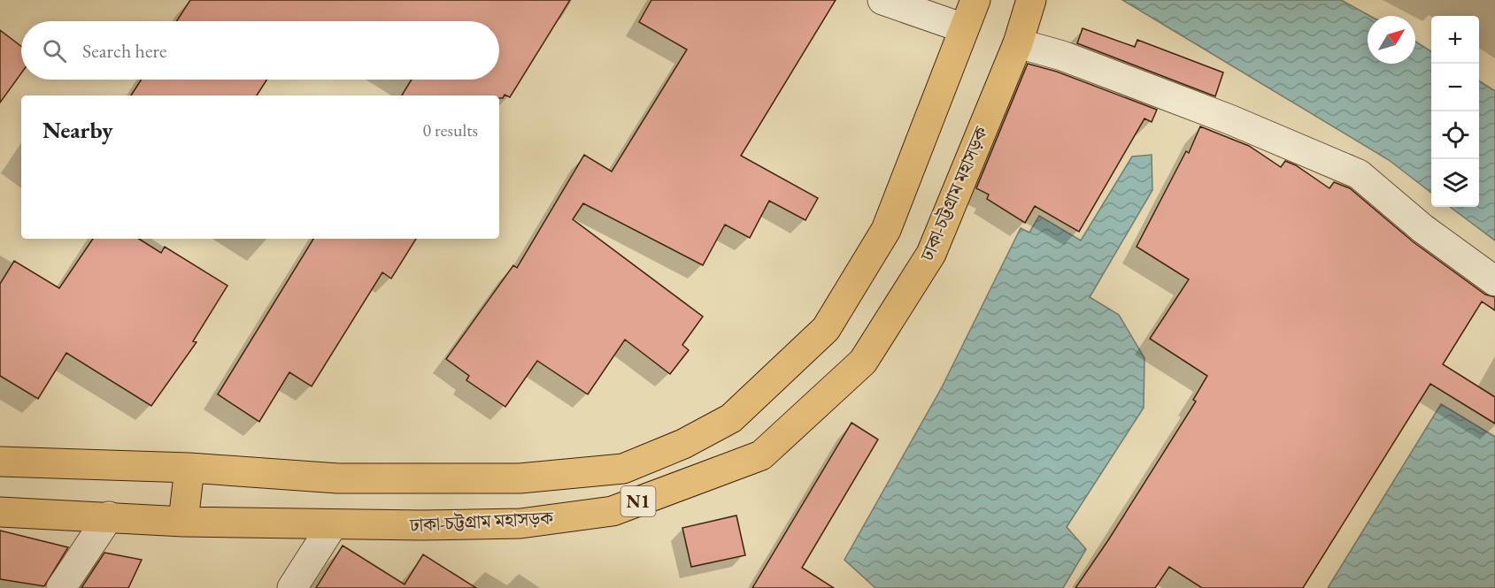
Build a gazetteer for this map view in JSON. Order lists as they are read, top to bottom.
{
  "streets": {
    "highway": ["ঢাকা-চট্টগ্রাম মহাসড়ক", "N1"]
  },
  "crossings": [
    ["ঢাকা-চট্টগ্রাম মহাসড়ক", "N1"]
  ],
  "north": "top right",
  "page": {
    "map_buttons": ["+", "−"],
    "search": "Search here",
    "heading": ["Nearby", "0 results"]
  }
}
